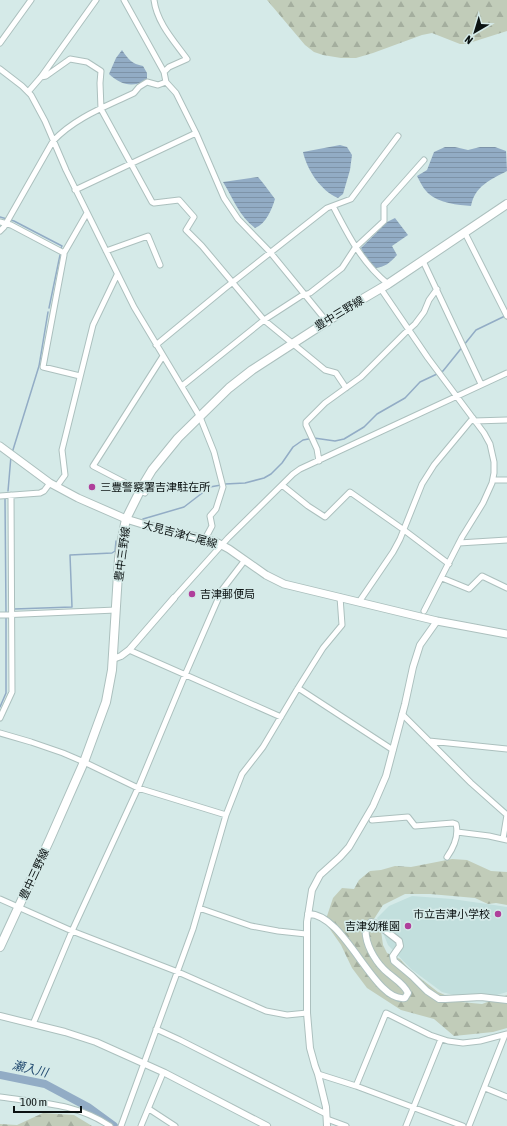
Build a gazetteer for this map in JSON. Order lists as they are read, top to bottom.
{
  "streets": {
    "main road": ["豊中三野線", "大見吉津仁尾線"]
  },
  "crossings": [
    ["豊中三野線", "大見吉津仁尾線"]
  ],
  "water": ["瀬入川"],
  "places": [
    "三豊警察署吉津駐在所",
    "吉津郵便局",
    "市立吉津小学校",
    "吉津幼稚園"
  ],
  "scale_bar": "100 m",
  "north": "bottom left"
}
